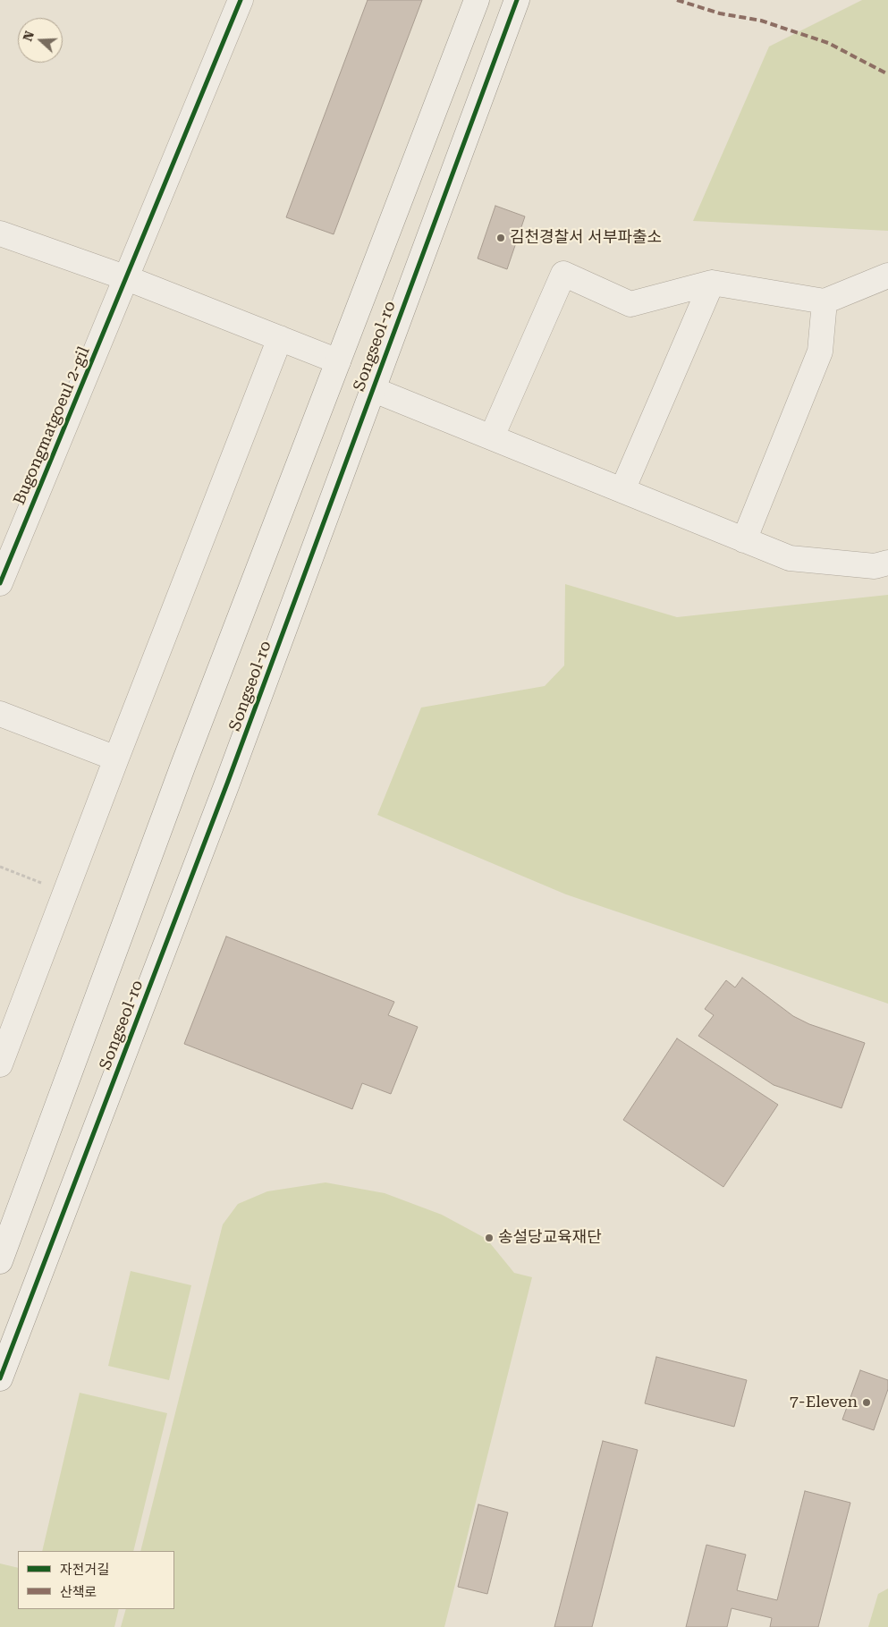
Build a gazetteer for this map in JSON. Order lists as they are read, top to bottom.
{
  "streets": {
    "street": ["Songseol-ro", "Bugongmatgoeul 2-gil"]
  },
  "places": ["김천경찰서 서부파출소", "송설당교육재단", "7-Eleven"],
  "legend": ["자전거길", "산책로"],
  "north": "left"
}
